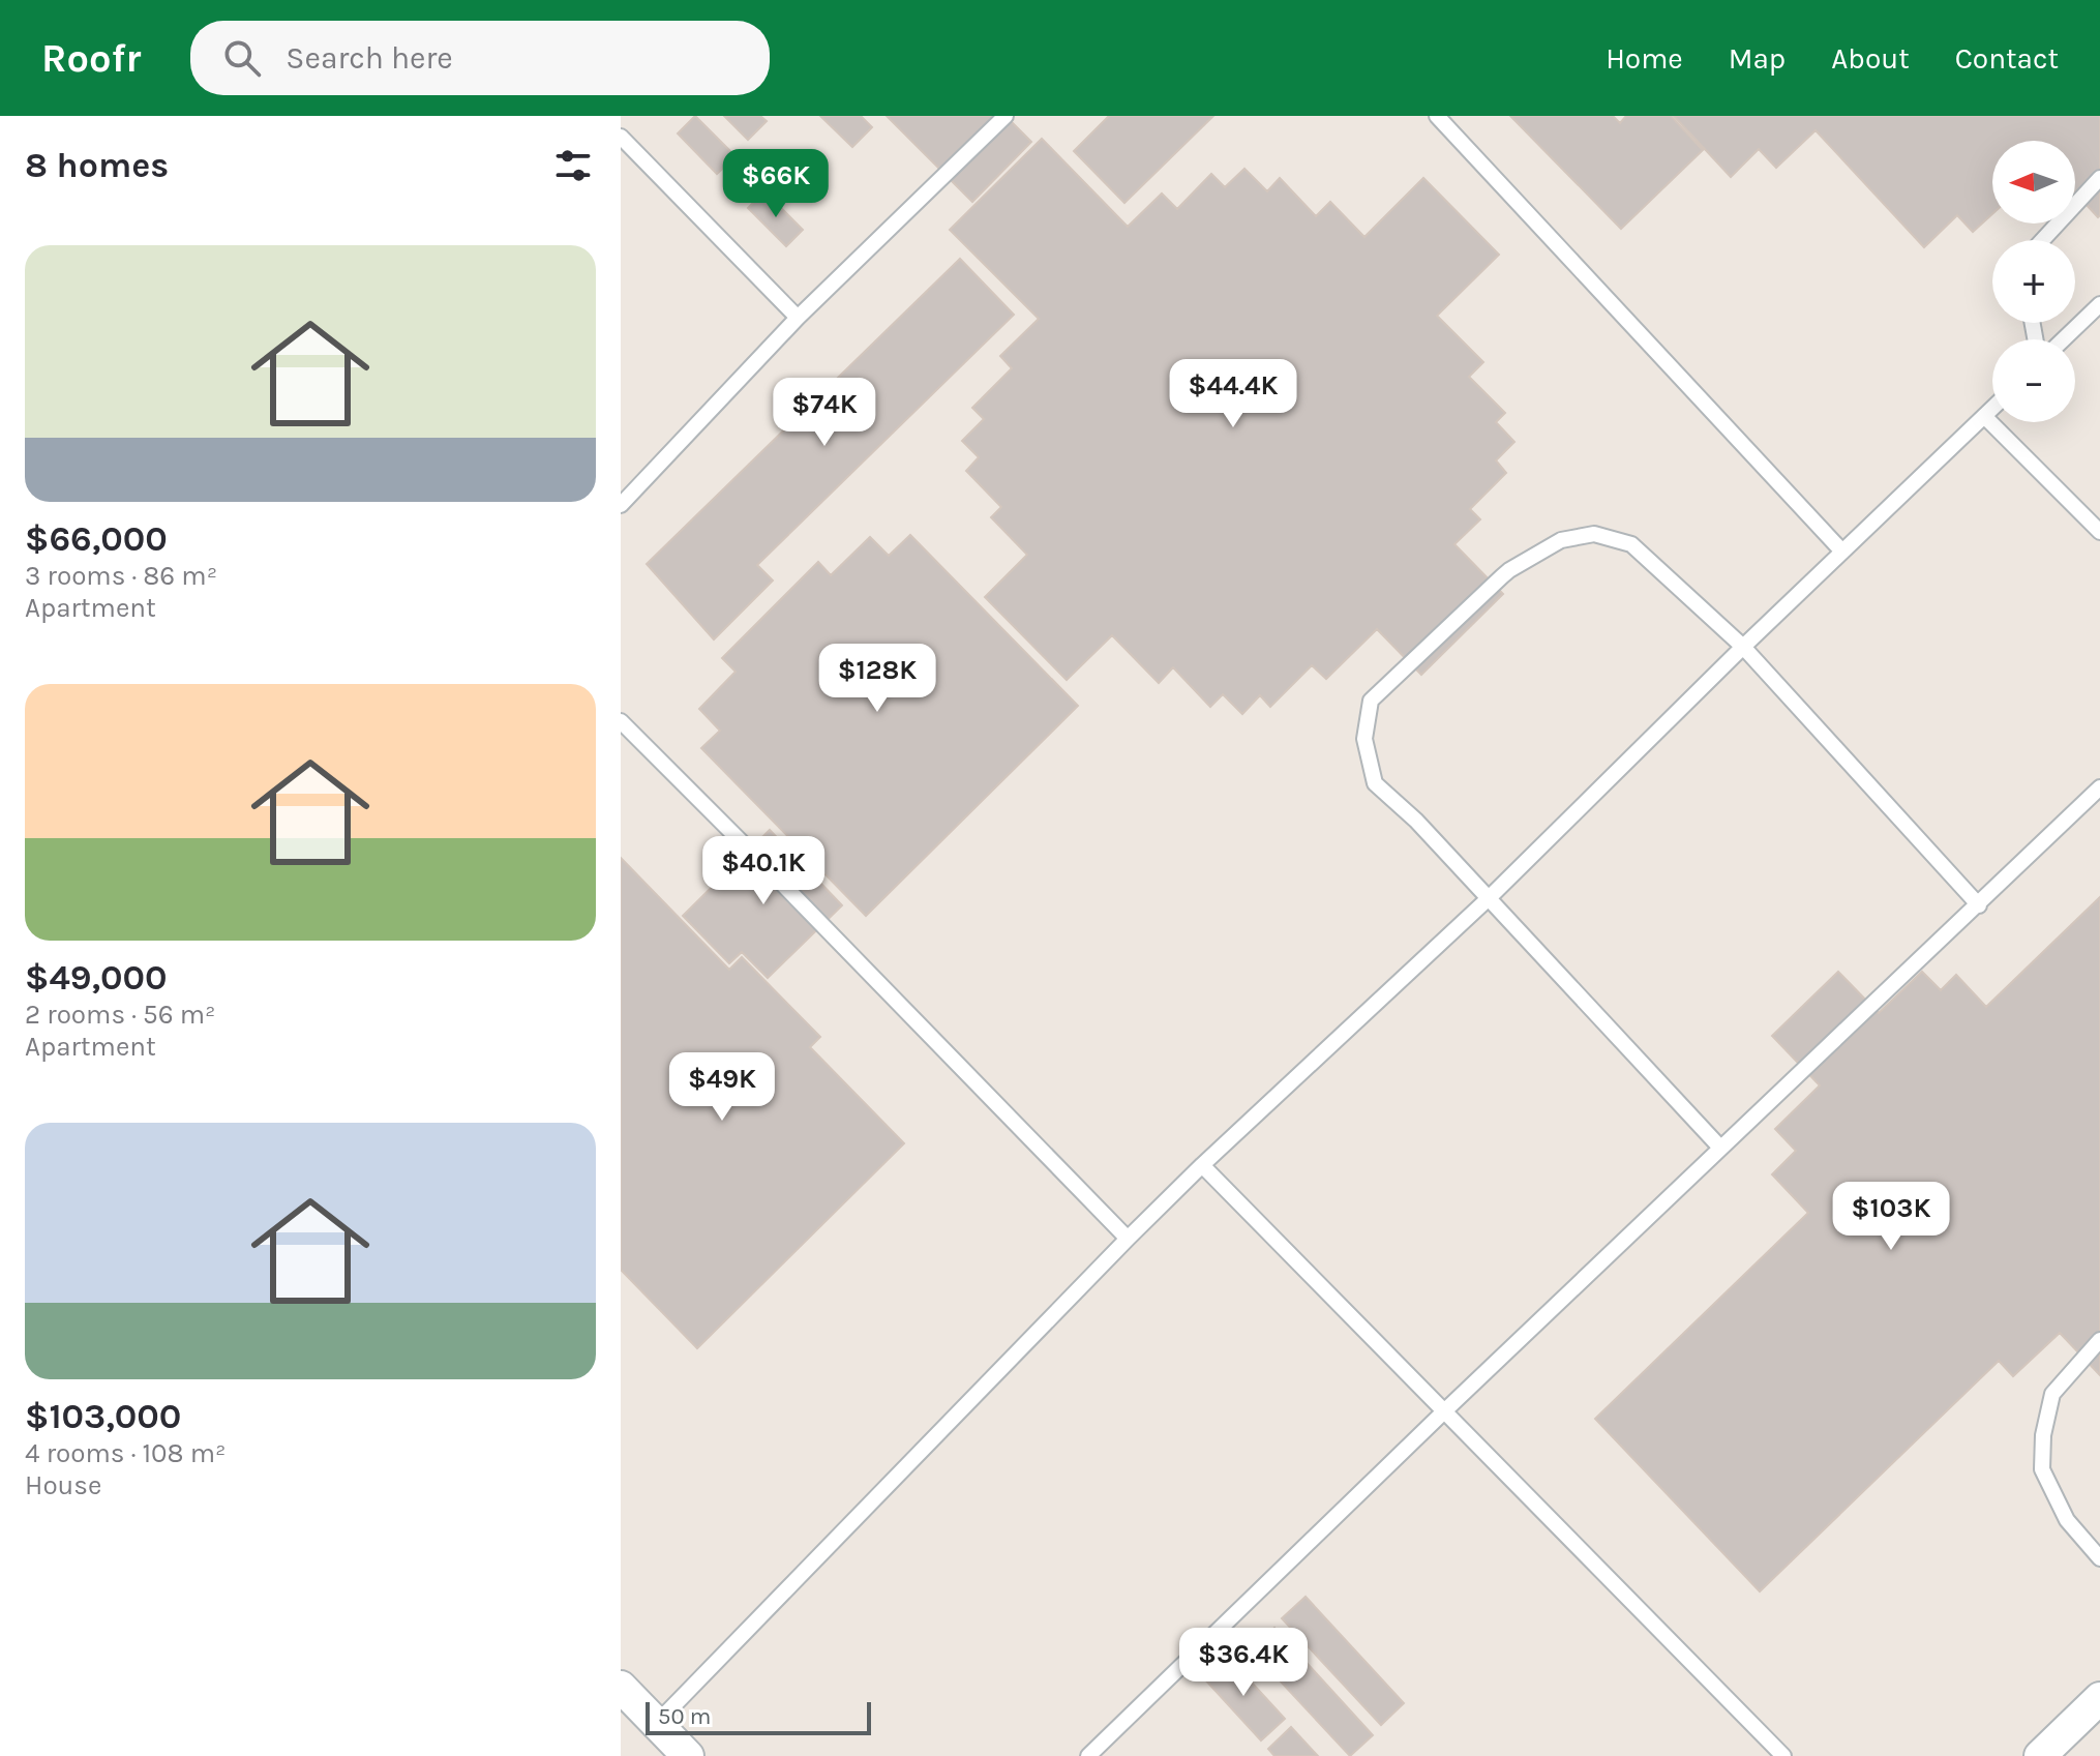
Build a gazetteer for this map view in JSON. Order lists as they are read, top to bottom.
{
  "scale_bar": "50 m",
  "north": "left",
  "page": {
    "header": "Roofr",
    "search": "Search here",
    "nav": [
      "Home",
      "Map",
      "About",
      "Contact"
    ],
    "heading": "8 homes",
    "map_buttons": ["+", "−"],
    "price": [
      "$66K",
      "$44.4K",
      "$74K",
      "$128K",
      "$40.1K",
      "$49K",
      "$103K",
      "$36.4K"
    ],
    "list": [
      {
        "name": "$66,000",
        "note": "3 rooms · 86 m² · Apartment"
      },
      {
        "name": "$49,000",
        "note": "2 rooms · 56 m² · Apartment"
      },
      {
        "name": "$103,000",
        "note": "4 rooms · 108 m² · House"
      }
    ],
    "scale": "50 m"
  }
}
